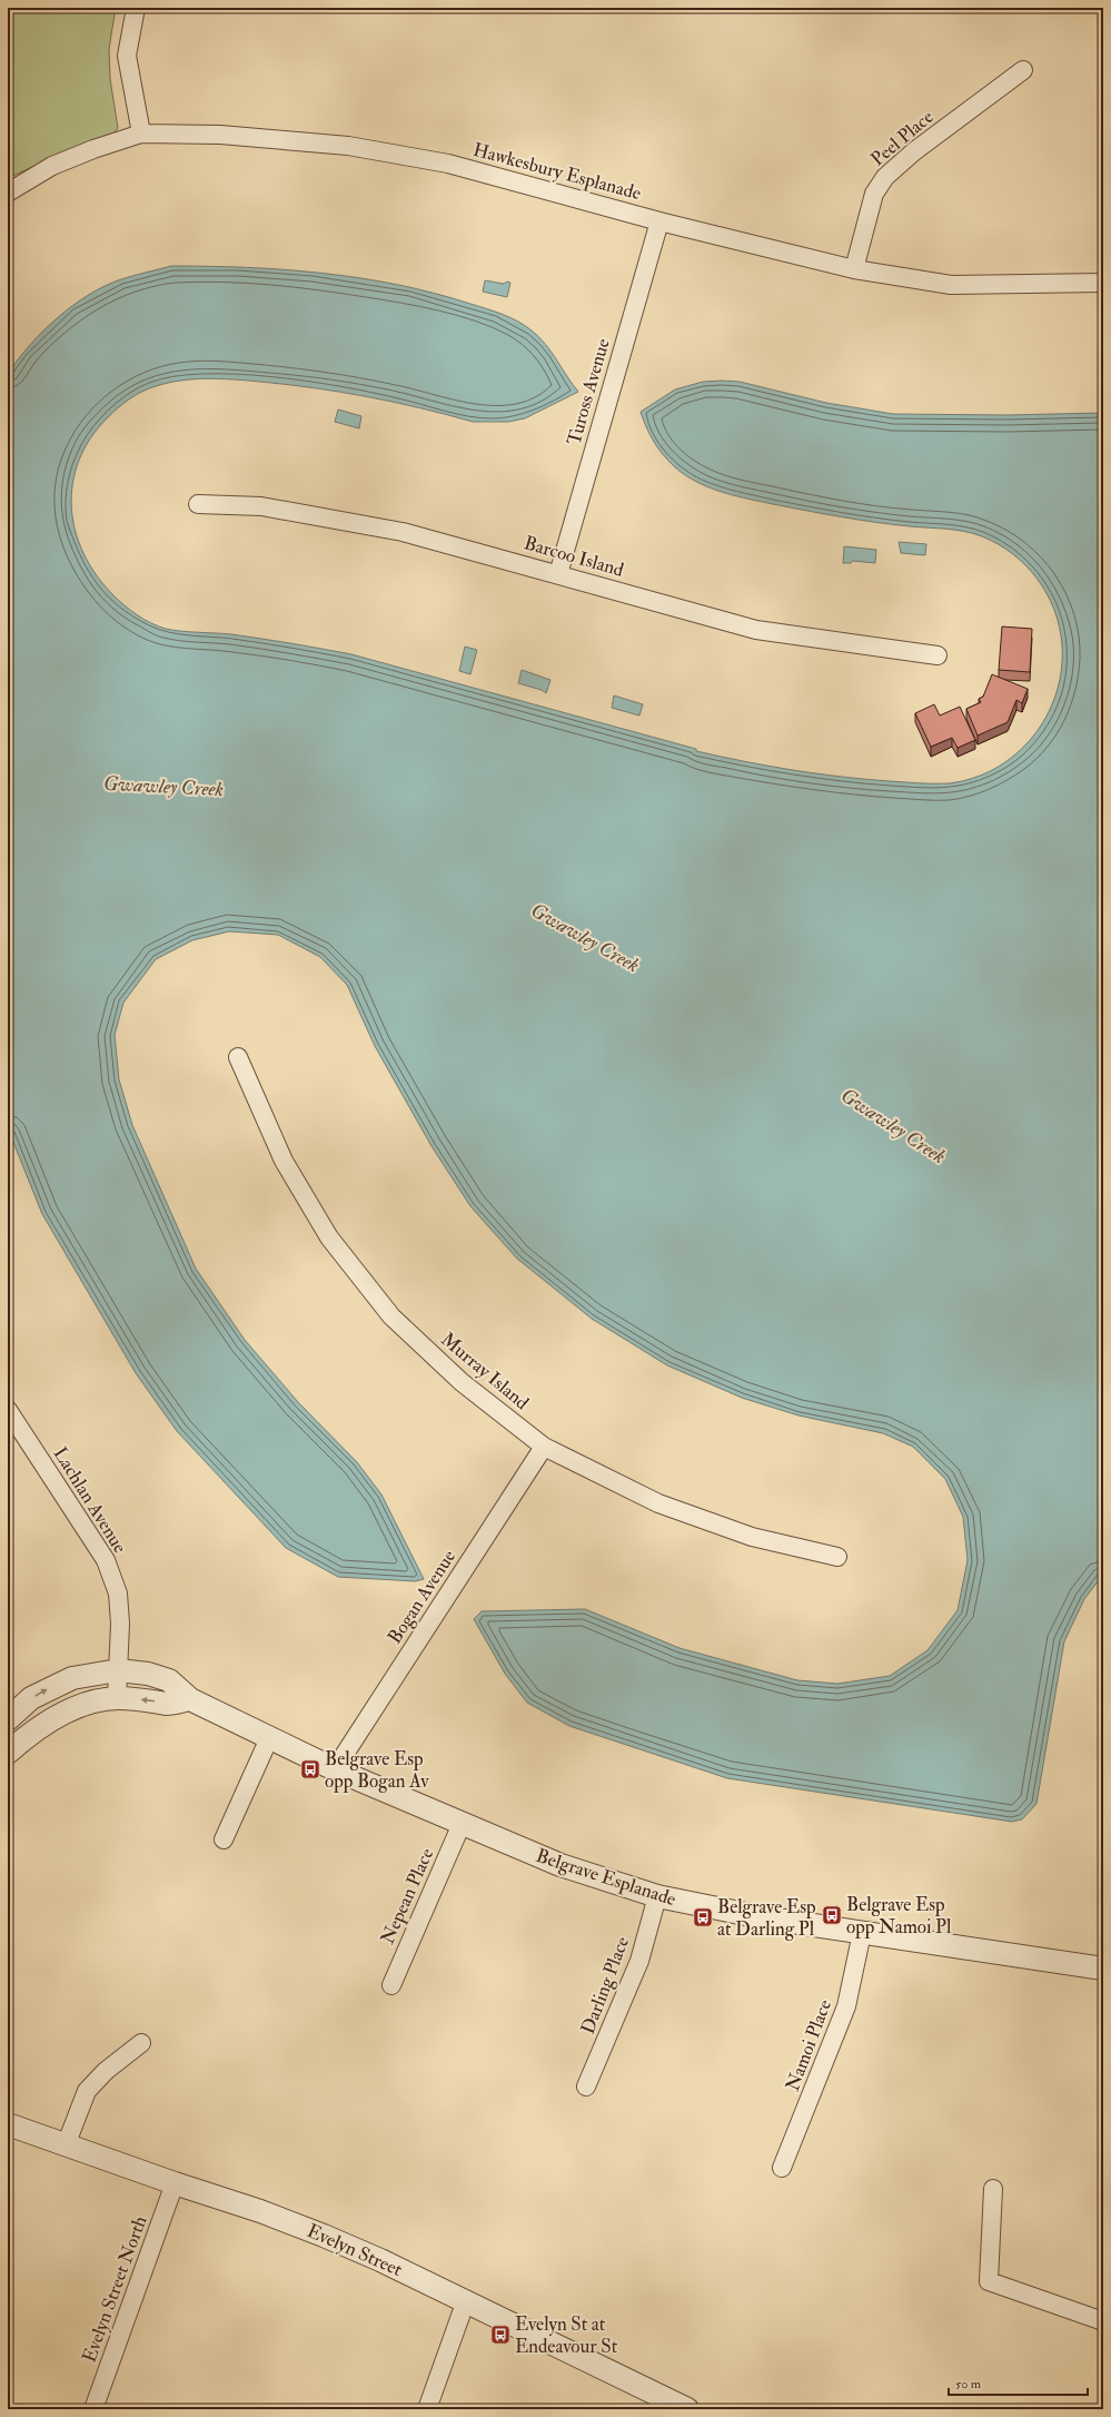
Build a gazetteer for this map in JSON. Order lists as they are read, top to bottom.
{
  "streets": {
    "street": [
      "Peel Place",
      "Hawkesbury Esplanade",
      "Tuross Avenue",
      "Barcoo Island",
      "Murray Island",
      "Lachlan Avenue",
      "Bogan Avenue",
      "Belgrave Esplanade",
      "Nepean Place",
      "Darling Place",
      "Namoi Place",
      "Evelyn Street",
      "Evelyn Street North"
    ]
  },
  "crossings": [
    ["Peel Place", "Hawkesbury Esplanade"],
    ["Hawkesbury Esplanade", "Tuross Avenue"],
    ["Tuross Avenue", "Barcoo Island"],
    ["Murray Island", "Bogan Avenue"],
    ["Lachlan Avenue", "Belgrave Esplanade"],
    ["Bogan Avenue", "Belgrave Esplanade"],
    ["Belgrave Esplanade", "Nepean Place"],
    ["Belgrave Esplanade", "Darling Place"],
    ["Belgrave Esplanade", "Namoi Place"],
    ["Evelyn Street", "Evelyn Street North"]
  ],
  "water": ["Gwawley Creek"],
  "places": {
    "bus stop": [
      "Belgrave Esp opp Bogan Av",
      "Belgrave Esp opp Namoi Pl",
      "Belgrave Esp at Darling Pl",
      "Evelyn St at Endeavour St"
    ]
  },
  "scale_bar": "50 m"
}
